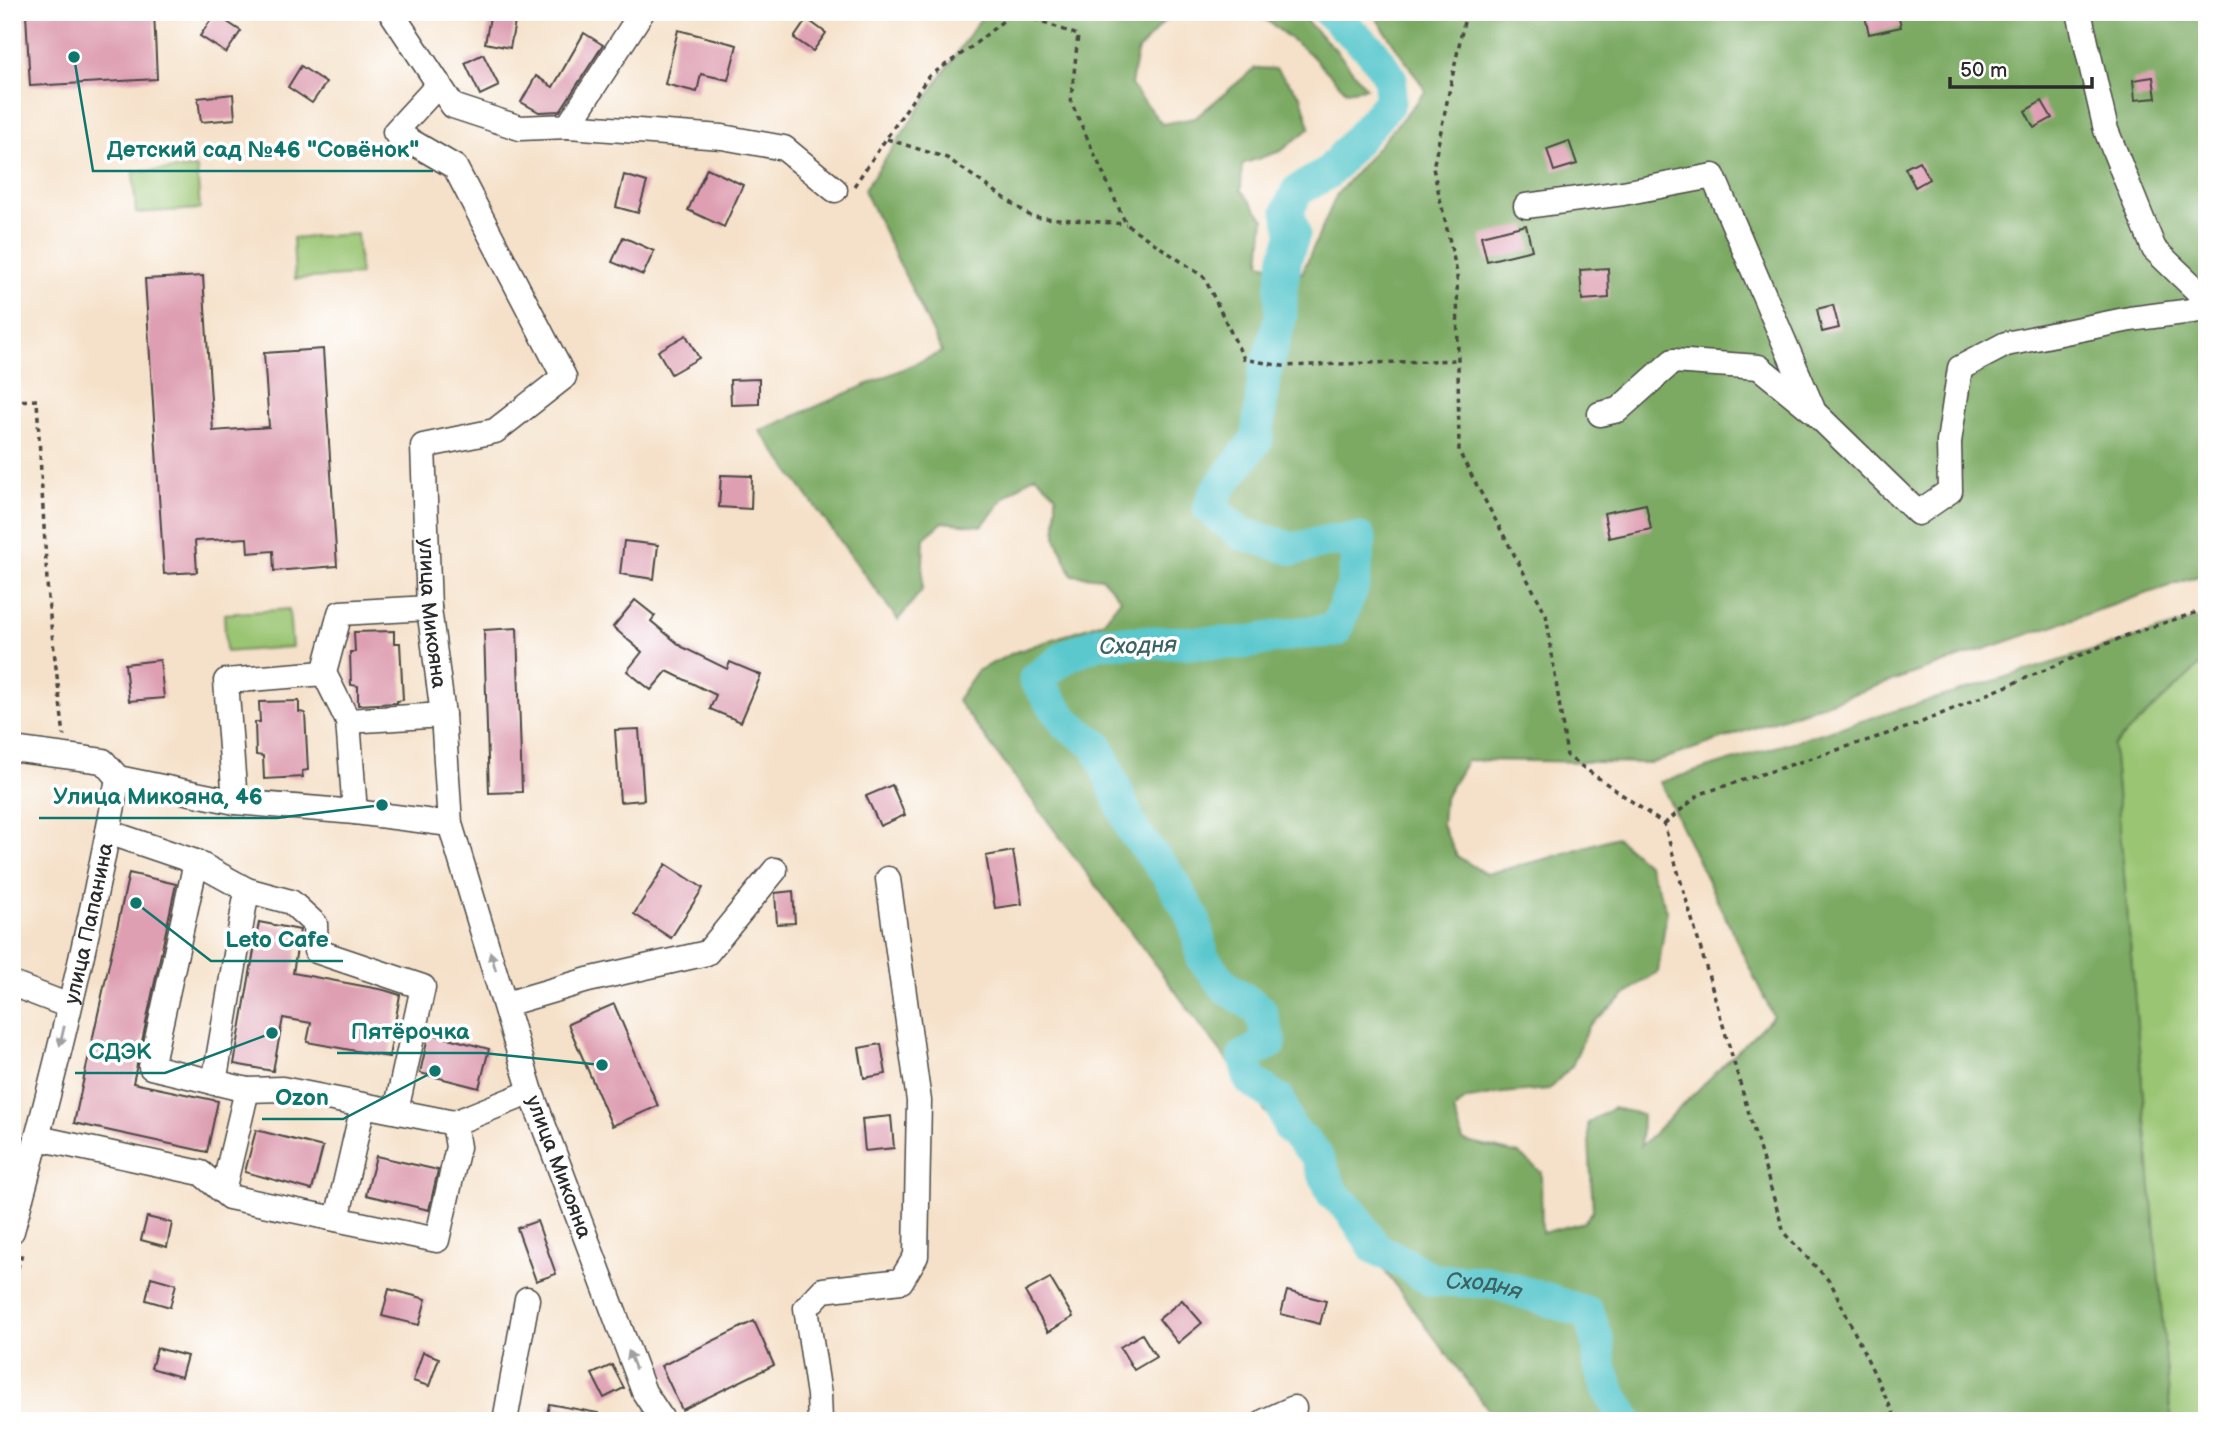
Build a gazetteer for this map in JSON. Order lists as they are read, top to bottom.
{
  "streets": {
    "street": ["улица Микояна", "улица Папанина"]
  },
  "one_way": ["улица Микояна"],
  "water": ["Сходня"],
  "places": [
    "Детский сад №46 \"Совёнок\"",
    "Улица Микояна, 46",
    "Leto Cafe",
    "СДЭК",
    "Пятёрочка",
    "Ozon"
  ],
  "scale_bar": "50 m"
}
